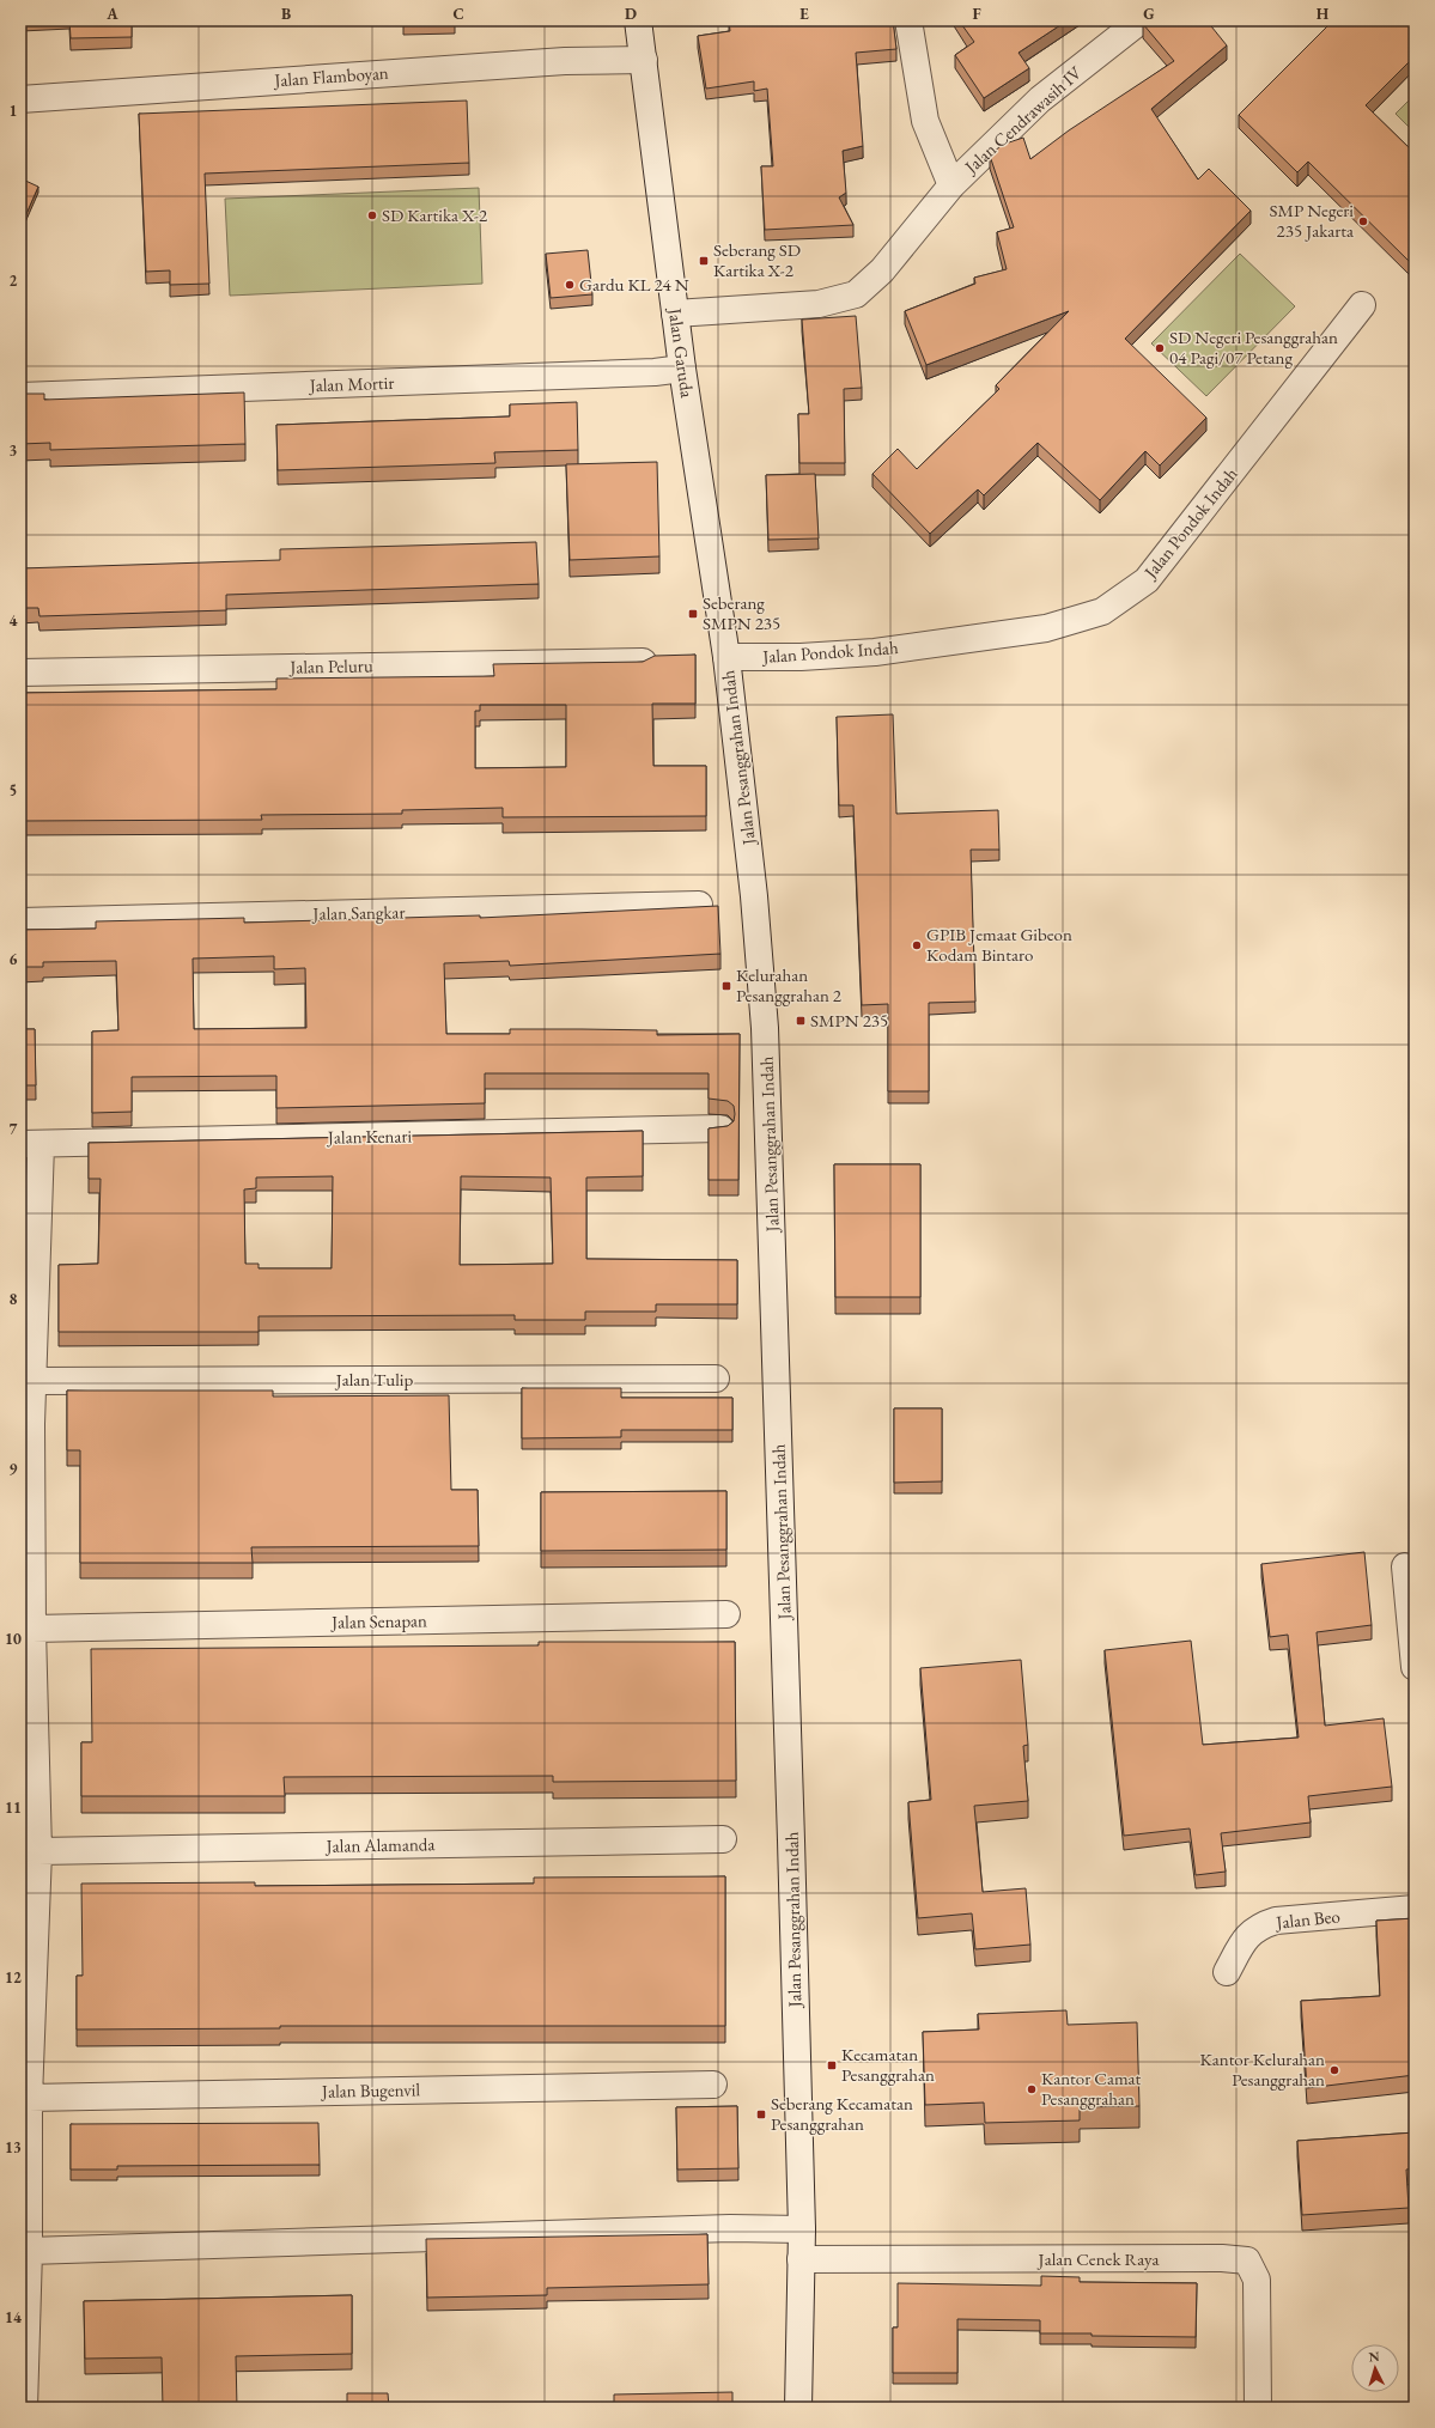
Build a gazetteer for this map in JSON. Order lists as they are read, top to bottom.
{
  "streets": {
    "street": [
      "Jalan Flamboyan",
      "Jalan Cendrawasih IV",
      "Jalan Garuda",
      "Jalan Mortir",
      "Jalan Pondok Indah",
      "Jalan Peluru",
      "Jalan Pesanggrahan Indah",
      "Jalan Sangkar",
      "Jalan Kenari",
      "Jalan Tulip",
      "Jalan Senapan",
      "Jalan Alamanda",
      "Jalan Beo",
      "Jalan Bugenvil",
      "Jalan Cenek Raya"
    ]
  },
  "crossings": [
    ["Jalan Flamboyan", "Jalan Garuda"],
    ["Jalan Cendrawasih IV", "Jalan Garuda"],
    ["Jalan Garuda", "Jalan Mortir"],
    ["Jalan Garuda", "Jalan Pondok Indah"],
    ["Jalan Garuda", "Jalan Pesanggrahan Indah"],
    ["Jalan Pondok Indah", "Jalan Pesanggrahan Indah"],
    ["Jalan Pesanggrahan Indah", "Jalan Cenek Raya"]
  ],
  "places": {
    "other": [
      "SD Kartika X-2",
      "SMP Negeri 235 Jakarta",
      "Gardu KL 24 N",
      "SD Negeri Pesanggrahan 04 Pagi/07 Petang",
      "GPIB Jemaat Gibeon Kodam Bintaro",
      "Kantor Kelurahan Pesanggrahan",
      "Kantor Camat Pesanggrahan"
    ],
    "transit": [
      "Seberang SD Kartika X-2",
      "Seberang SMPN 235",
      "Kelurahan Pesanggrahan 2",
      "SMPN 235",
      "Kecamatan Pesanggrahan",
      "Seberang Kecamatan Pesanggrahan"
    ]
  },
  "north": "top",
  "grid": {
    "columns": [
      "A",
      "B",
      "C",
      "D",
      "E",
      "F",
      "G",
      "H"
    ],
    "rows": [
      "1",
      "2",
      "3",
      "4",
      "5",
      "6",
      "7",
      "8",
      "9",
      "10",
      "11",
      "12",
      "13",
      "14"
    ]
  }
}
